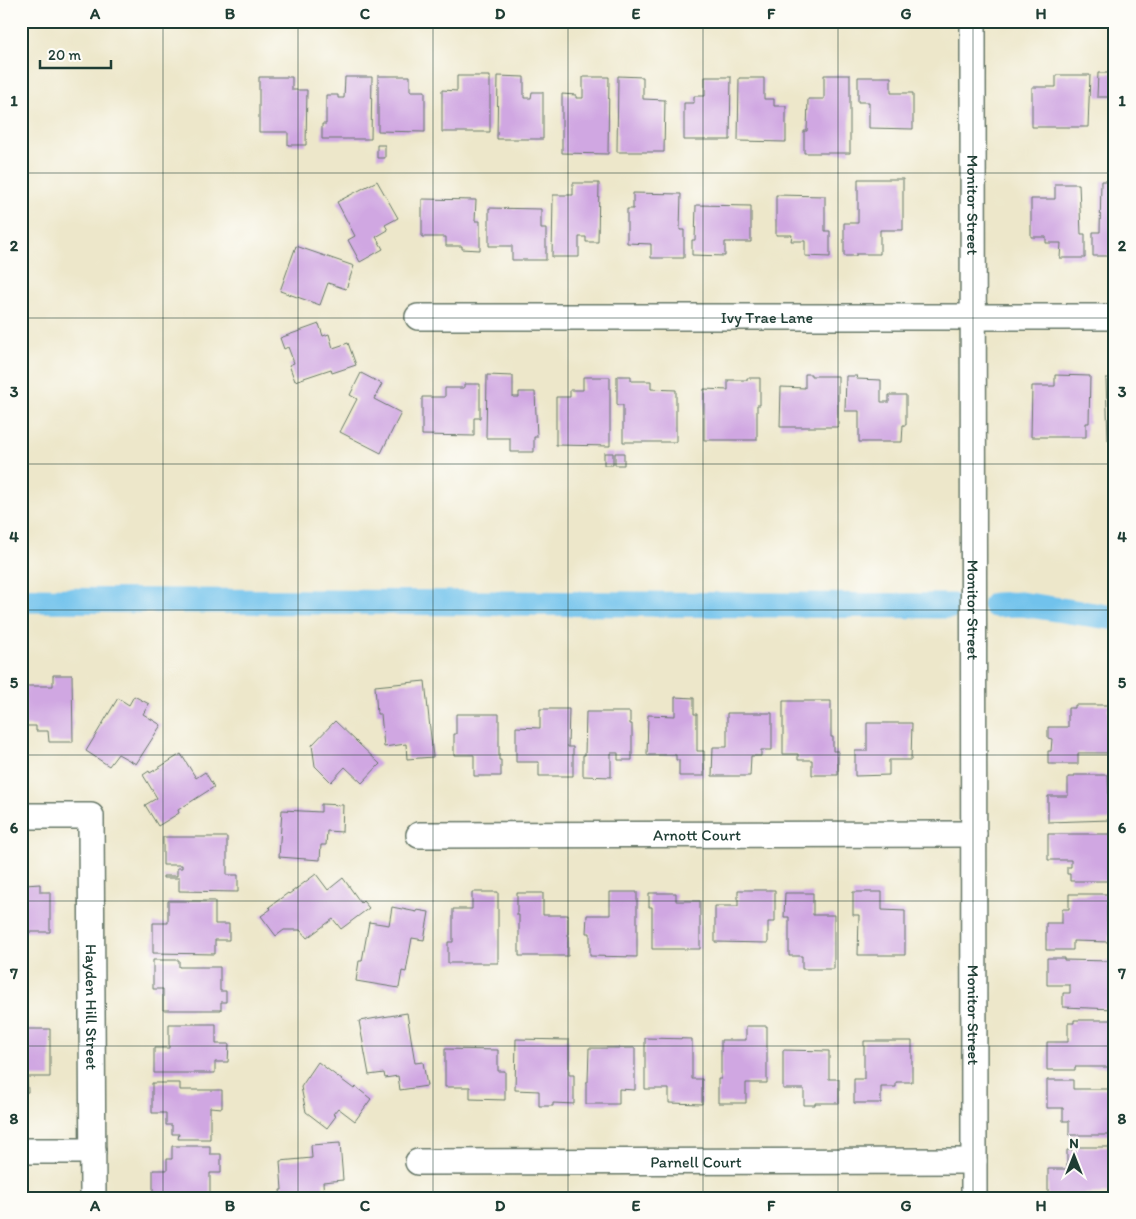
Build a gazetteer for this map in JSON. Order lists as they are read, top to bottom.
{
  "streets": {
    "street": [
      "Monitor Street",
      "Ivy Trae Lane",
      "Arnott Court",
      "Hayden Hill Street",
      "Parnell Court"
    ]
  },
  "crossings": [
    ["Monitor Street", "Ivy Trae Lane"],
    ["Monitor Street", "Arnott Court"],
    ["Monitor Street", "Parnell Court"]
  ],
  "scale_bar": "20 m",
  "north": "top",
  "grid": {
    "columns": [
      "A",
      "B",
      "C",
      "D",
      "E",
      "F",
      "G",
      "H"
    ],
    "rows": [
      "1",
      "2",
      "3",
      "4",
      "5",
      "6",
      "7",
      "8"
    ]
  }
}
